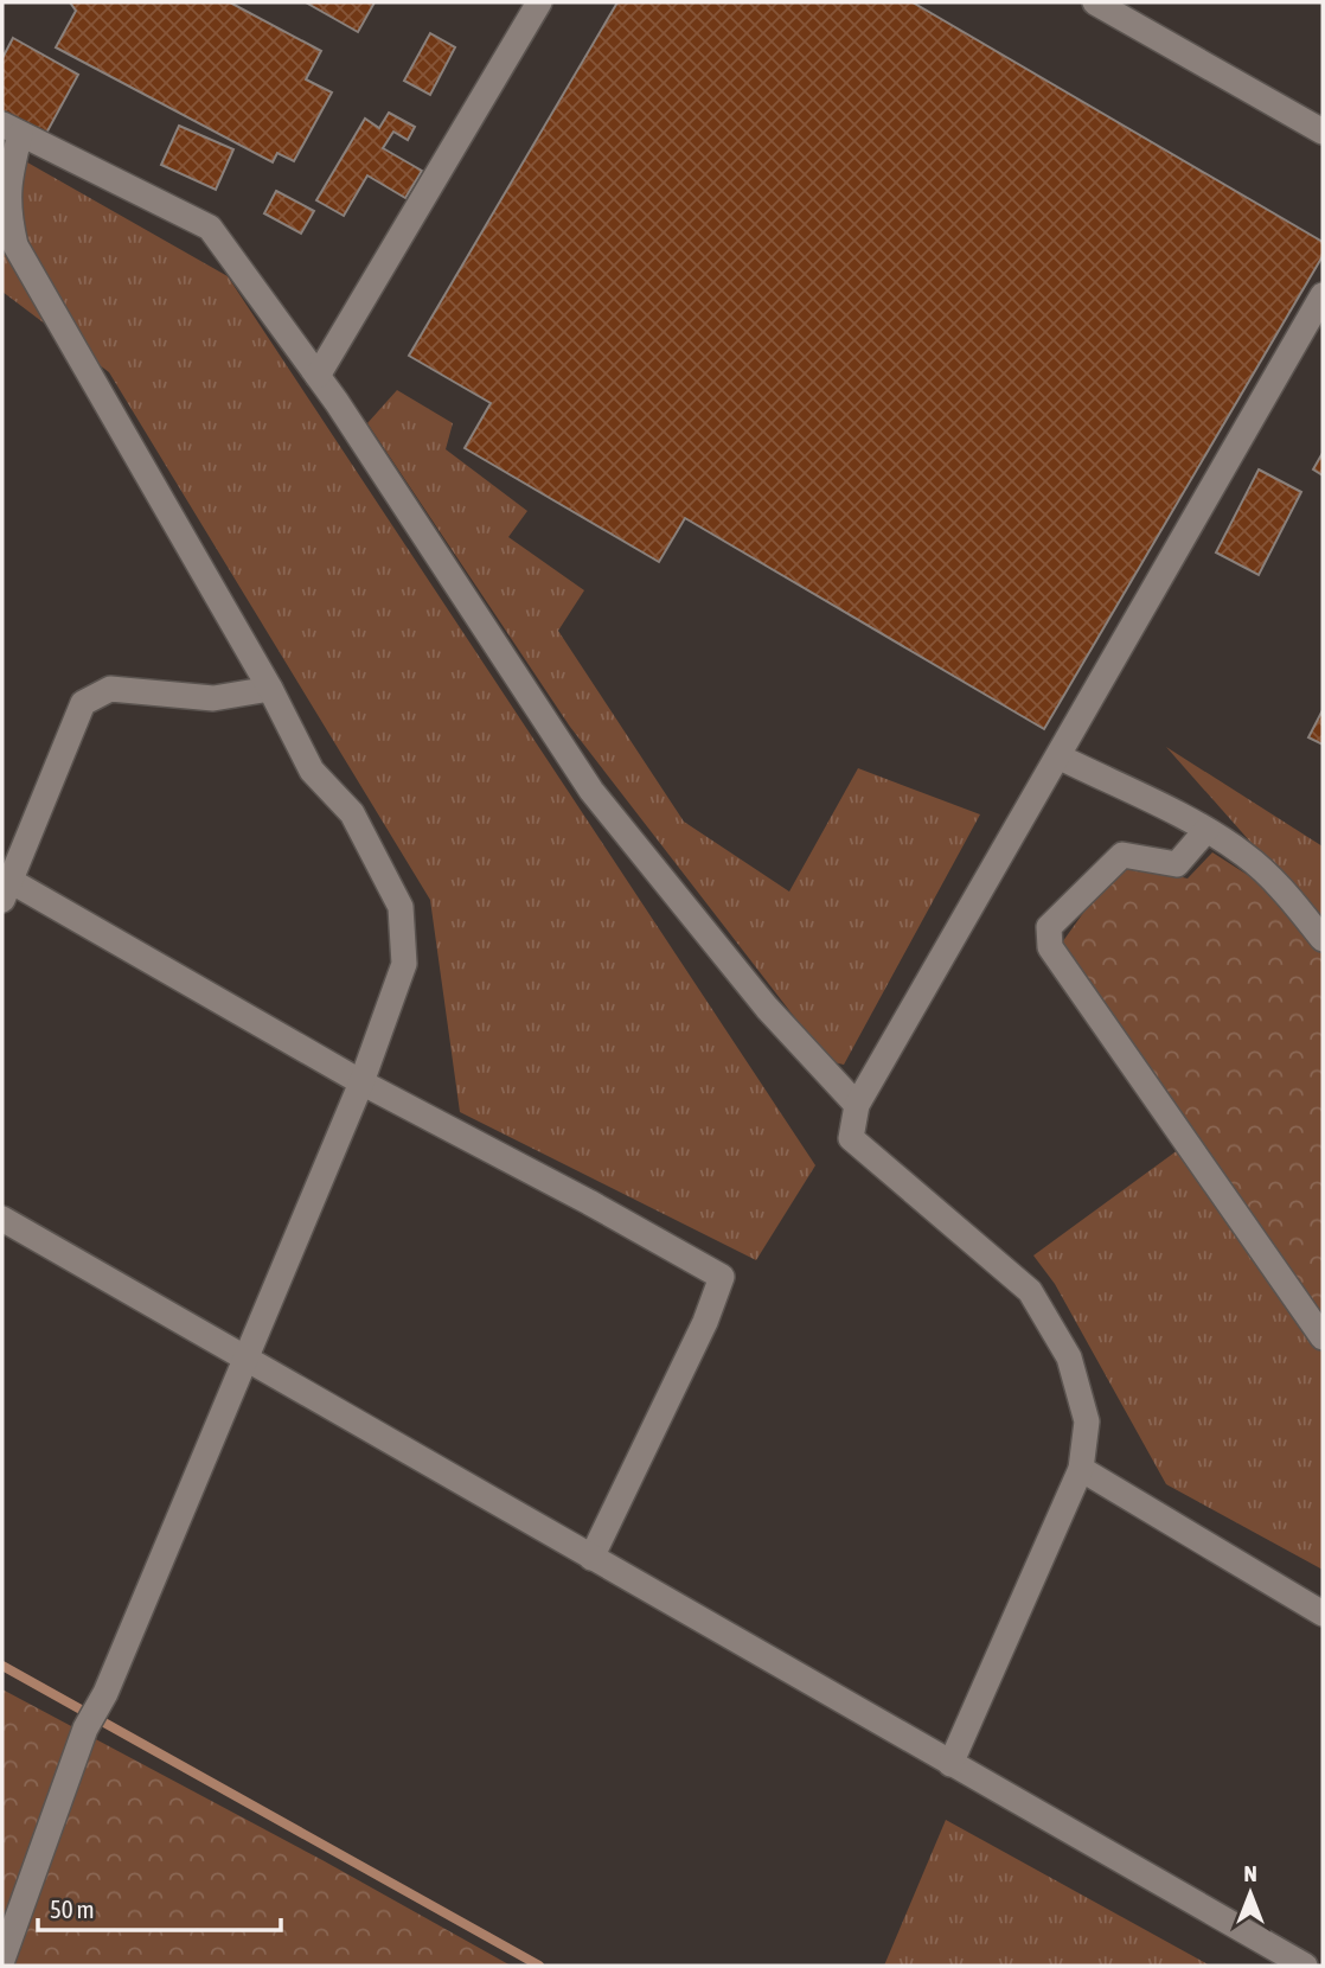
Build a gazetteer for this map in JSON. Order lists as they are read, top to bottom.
{
  "scale_bar": "50 m",
  "north": "top"
}
